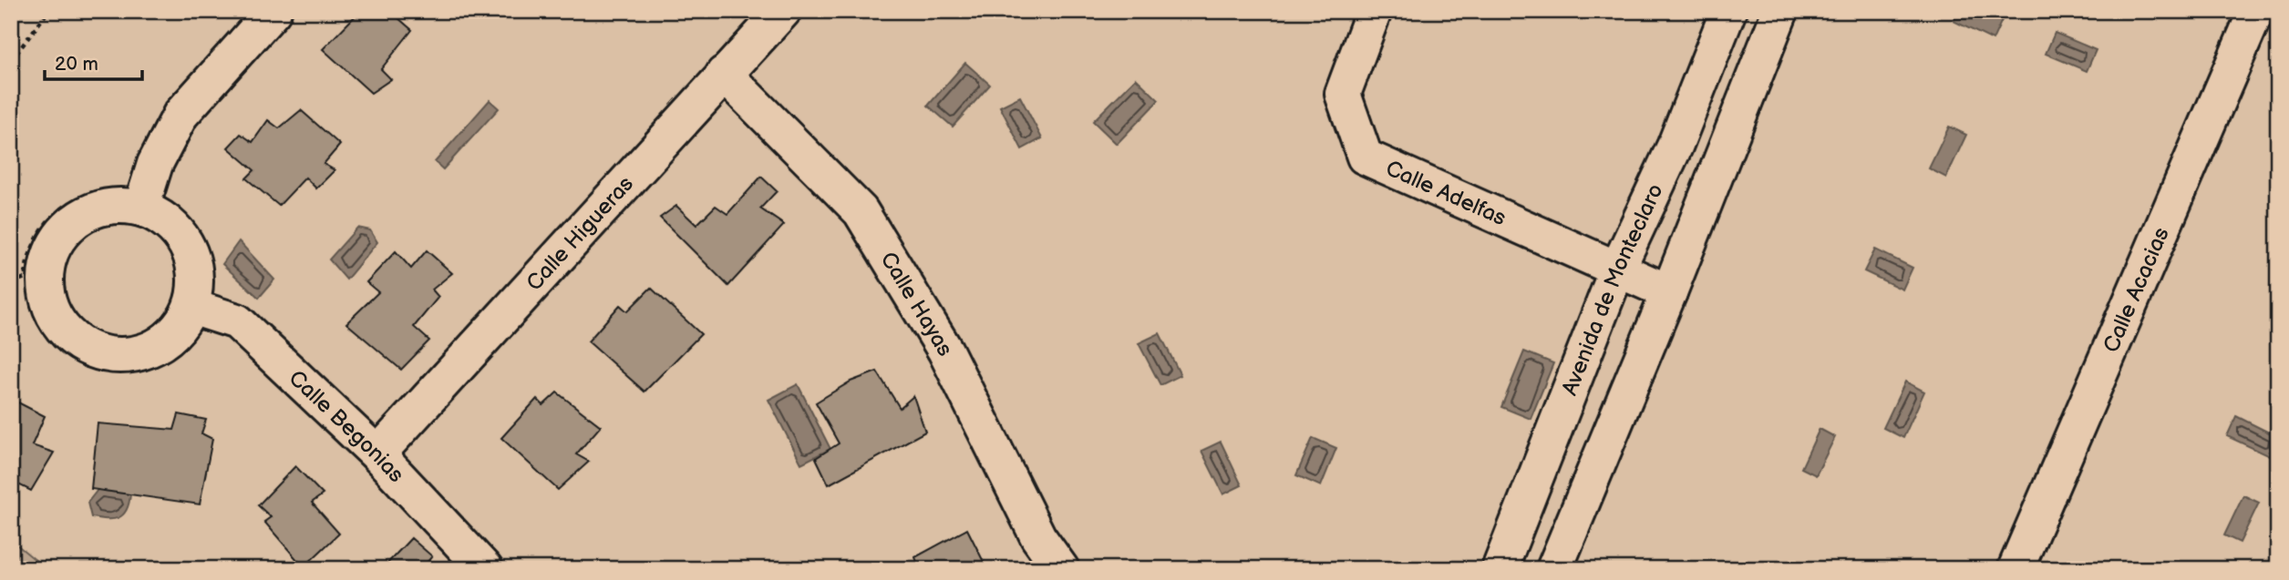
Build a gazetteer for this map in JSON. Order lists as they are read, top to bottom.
{
  "streets": {
    "street": [
      "Calle Adelfas",
      "Calle Higueras",
      "Avenida de Monteclaro",
      "Calle Acacias",
      "Calle Hayas",
      "Calle Begonias"
    ]
  },
  "crossings": [
    ["Calle Adelfas", "Avenida de Monteclaro"],
    ["Calle Higueras", "Calle Hayas"],
    ["Calle Higueras", "Calle Begonias"]
  ],
  "scale_bar": "20 m"
}
